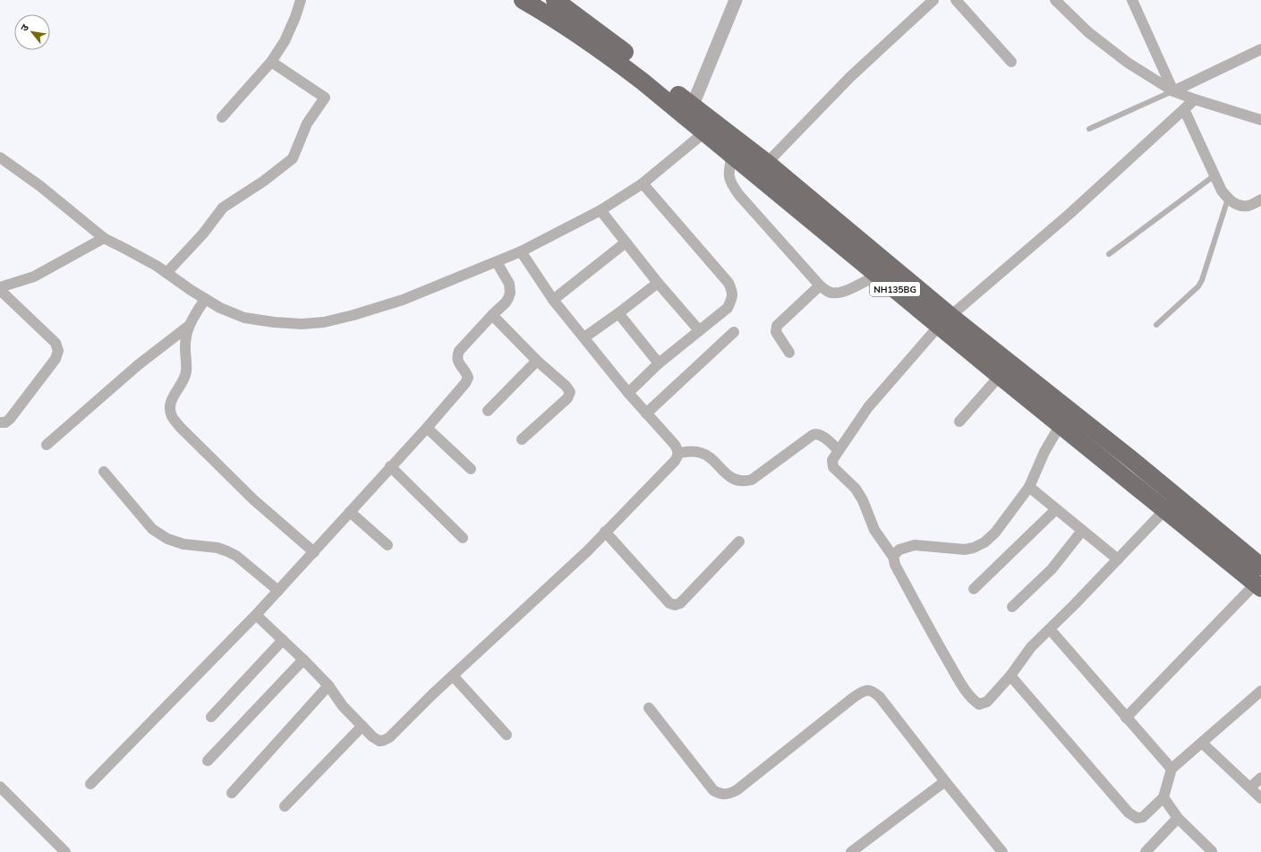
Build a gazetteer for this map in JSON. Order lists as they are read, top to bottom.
{
  "streets": {
    "highway": ["NH135BG"]
  },
  "north": "top left"
}
